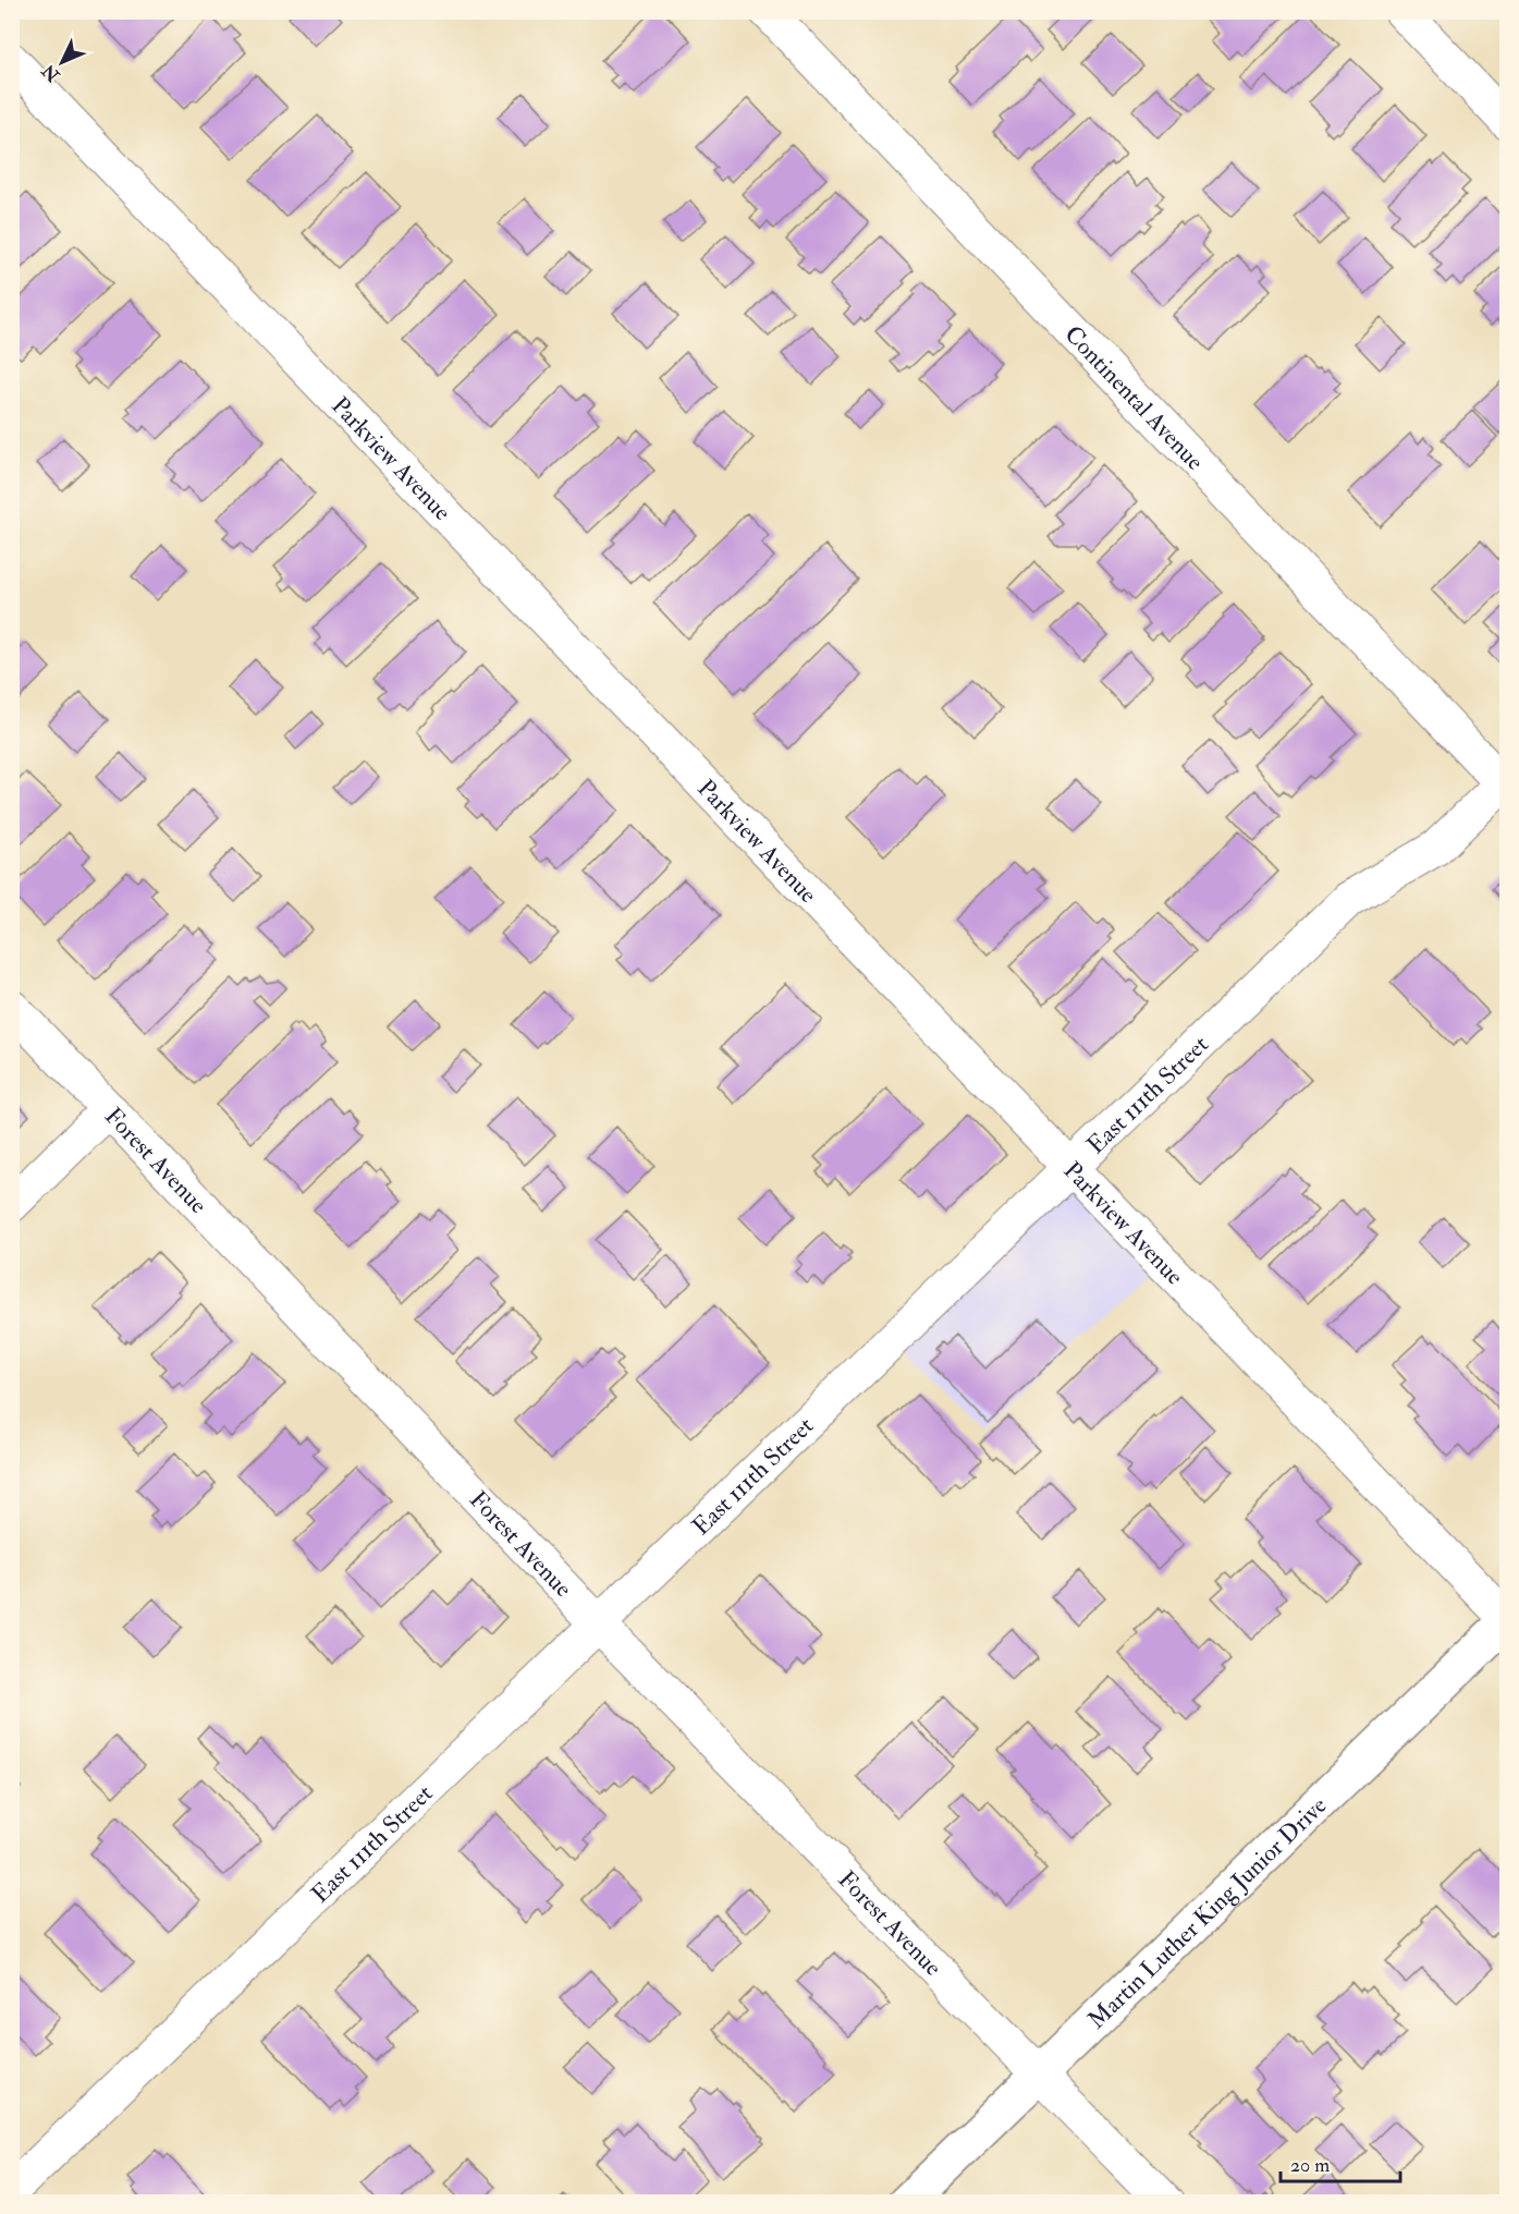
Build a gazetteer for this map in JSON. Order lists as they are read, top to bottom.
{
  "streets": {
    "street": [
      "Continental Avenue",
      "Parkview Avenue",
      "East 111th Street",
      "Forest Avenue",
      "Martin Luther King Junior Drive"
    ]
  },
  "crossings": [
    ["Continental Avenue", "East 111th Street"],
    ["Parkview Avenue", "East 111th Street"],
    ["Parkview Avenue", "Martin Luther King Junior Drive"],
    ["East 111th Street", "Forest Avenue"],
    ["Forest Avenue", "Martin Luther King Junior Drive"]
  ],
  "scale_bar": "20 m",
  "north": "bottom left"
}
